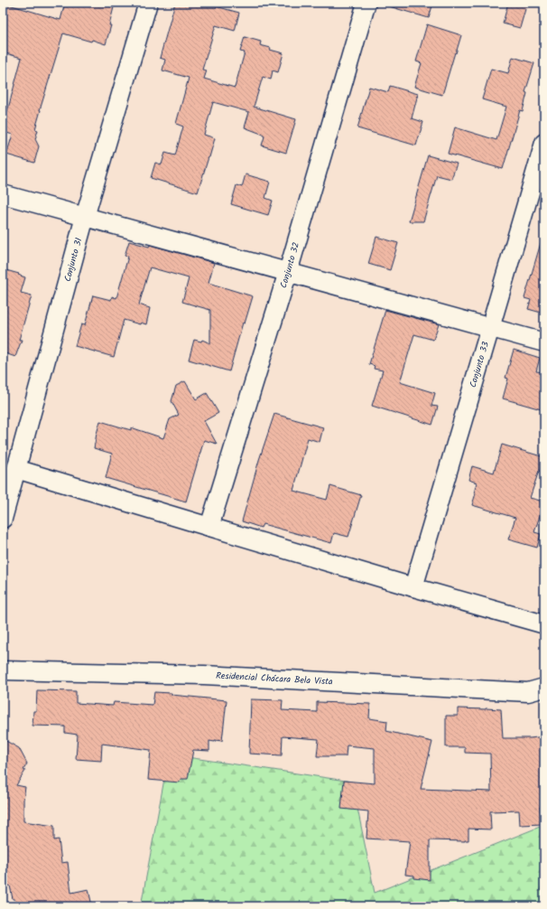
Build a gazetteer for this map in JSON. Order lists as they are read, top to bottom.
{
  "streets": {
    "street": [
      "Conjunto 31",
      "Conjunto 32",
      "Conjunto 33",
      "Residencial Chácara Bela Vista"
    ]
  }
}
